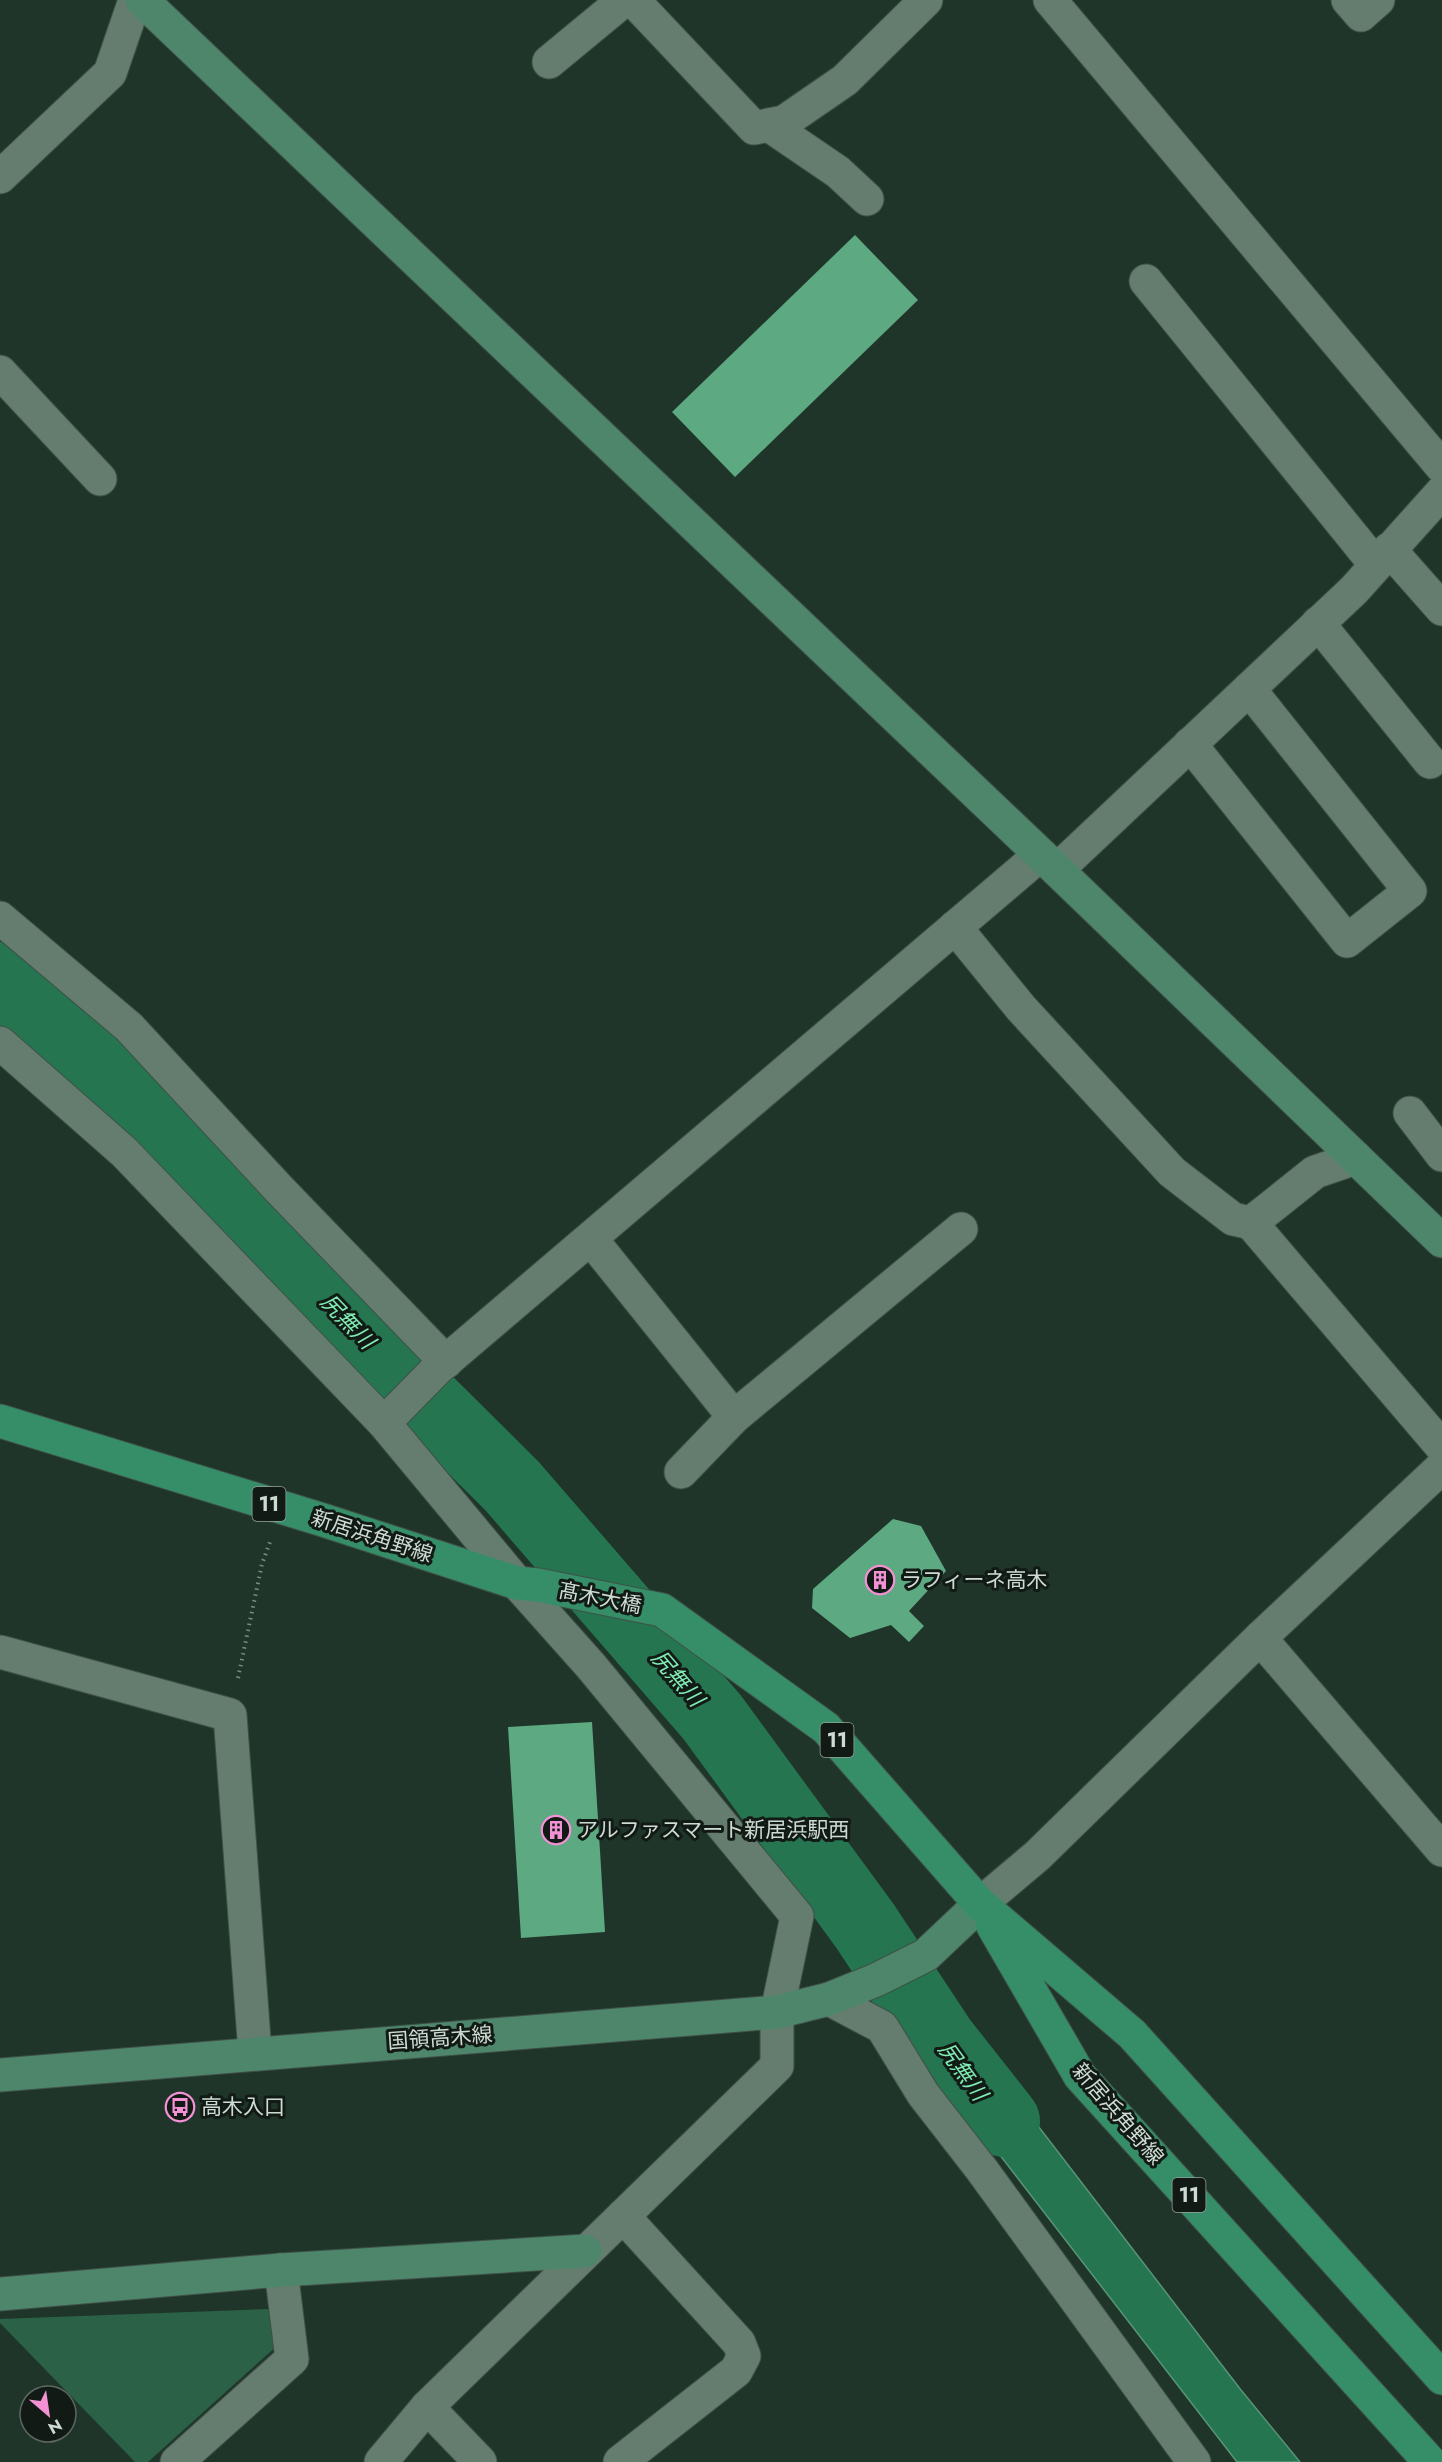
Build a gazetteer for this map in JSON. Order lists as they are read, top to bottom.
{
  "streets": {
    "main road": ["11", "新居浜角野線", "髙木大橋"],
    "street": ["国領高木線"]
  },
  "crossings": [
    ["新居浜角野線", "髙木大橋"],
    ["新居浜角野線", "国領高木線"]
  ],
  "water": ["尻無川"],
  "places": {
    "building": ["ラフィーネ高木", "アルファスマート新居浜駅西"],
    "bus stop": ["高木入口"]
  },
  "north": "bottom right"
}
